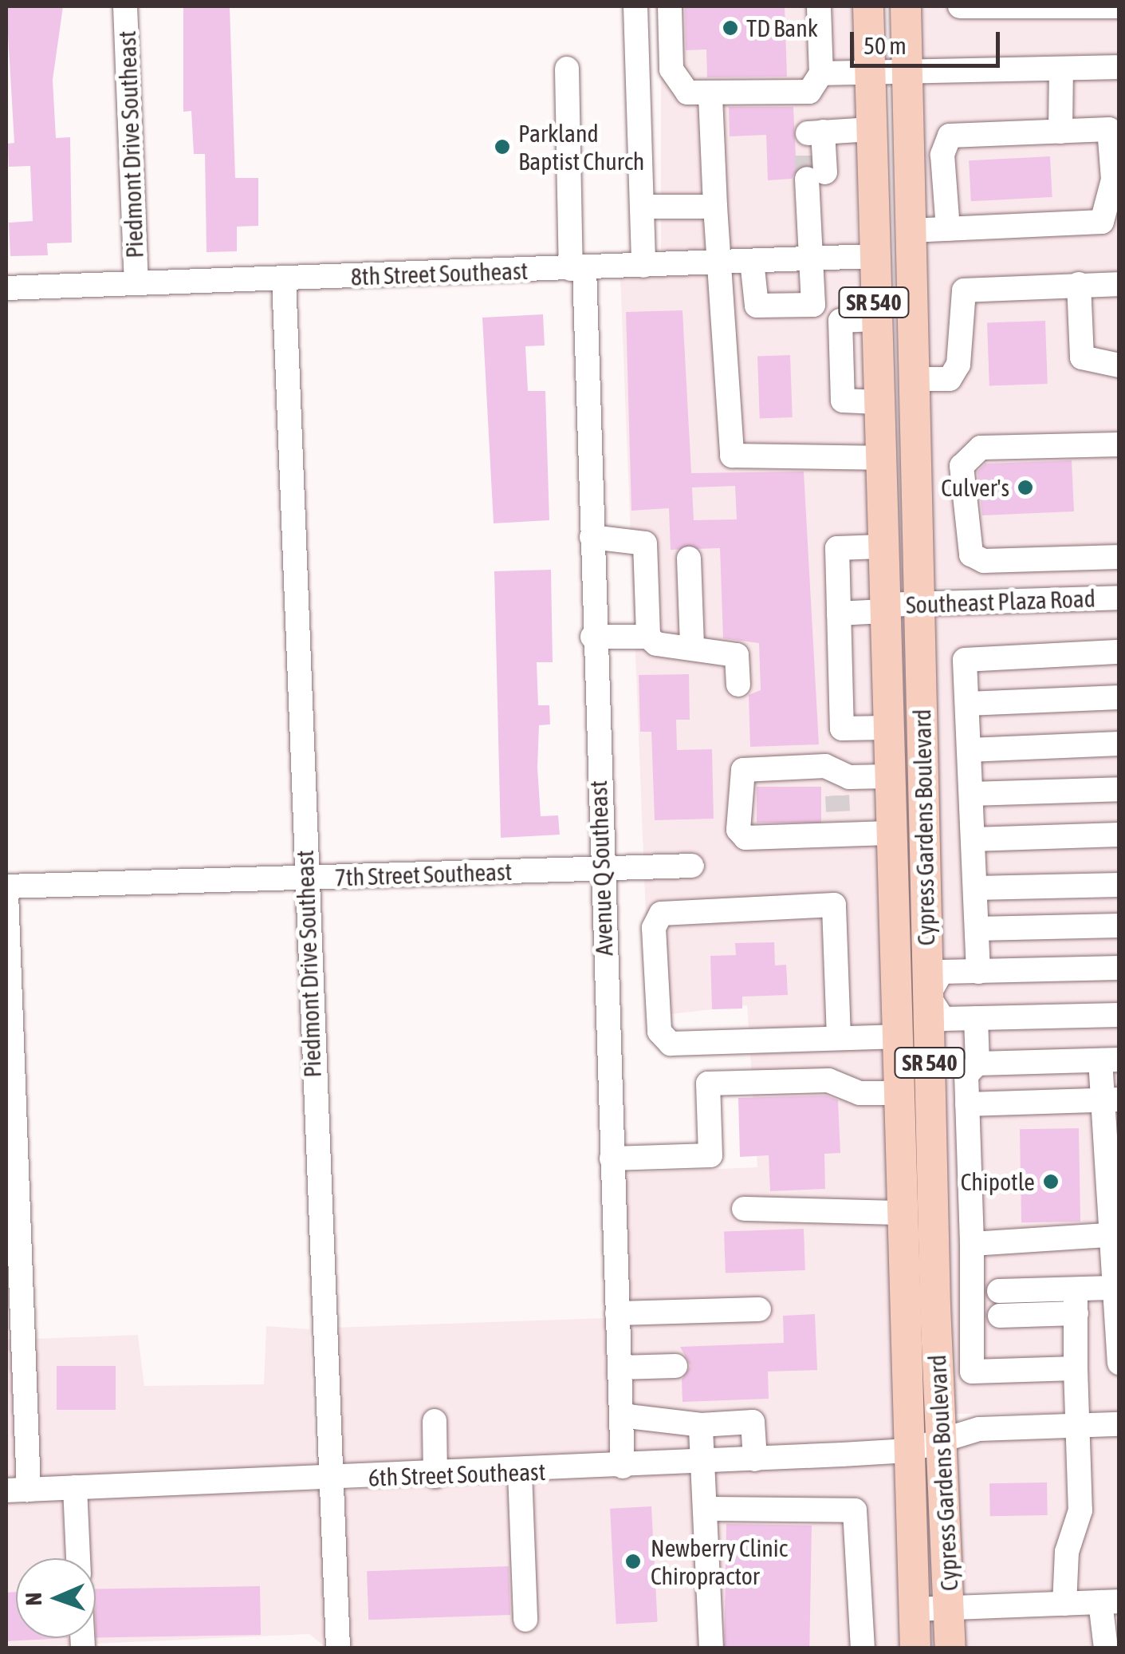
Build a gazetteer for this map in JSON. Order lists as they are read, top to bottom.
{
  "streets": {
    "main road": ["SR 540", "Cypress Gardens Boulevard"],
    "street": [
      "Piedmont Drive Southeast",
      "8th Street Southeast",
      "Southeast Plaza Road",
      "Avenue Q Southeast",
      "7th Street Southeast",
      "6th Street Southeast"
    ]
  },
  "crossings": [
    ["Piedmont Drive Southeast", "8th Street Southeast"],
    ["Piedmont Drive Southeast", "7th Street Southeast"],
    ["Piedmont Drive Southeast", "6th Street Southeast"],
    ["8th Street Southeast", "Cypress Gardens Boulevard"],
    ["8th Street Southeast", "Avenue Q Southeast"],
    ["Southeast Plaza Road", "Cypress Gardens Boulevard"],
    ["Cypress Gardens Boulevard", "6th Street Southeast"],
    ["Avenue Q Southeast", "7th Street Southeast"],
    ["Avenue Q Southeast", "6th Street Southeast"]
  ],
  "places": [
    "TD Bank",
    "Parkland Baptist Church",
    "Culver's",
    "Chipotle",
    "Newberry Clinic Chiropractor"
  ],
  "scale_bar": "50 m",
  "north": "left"
}
